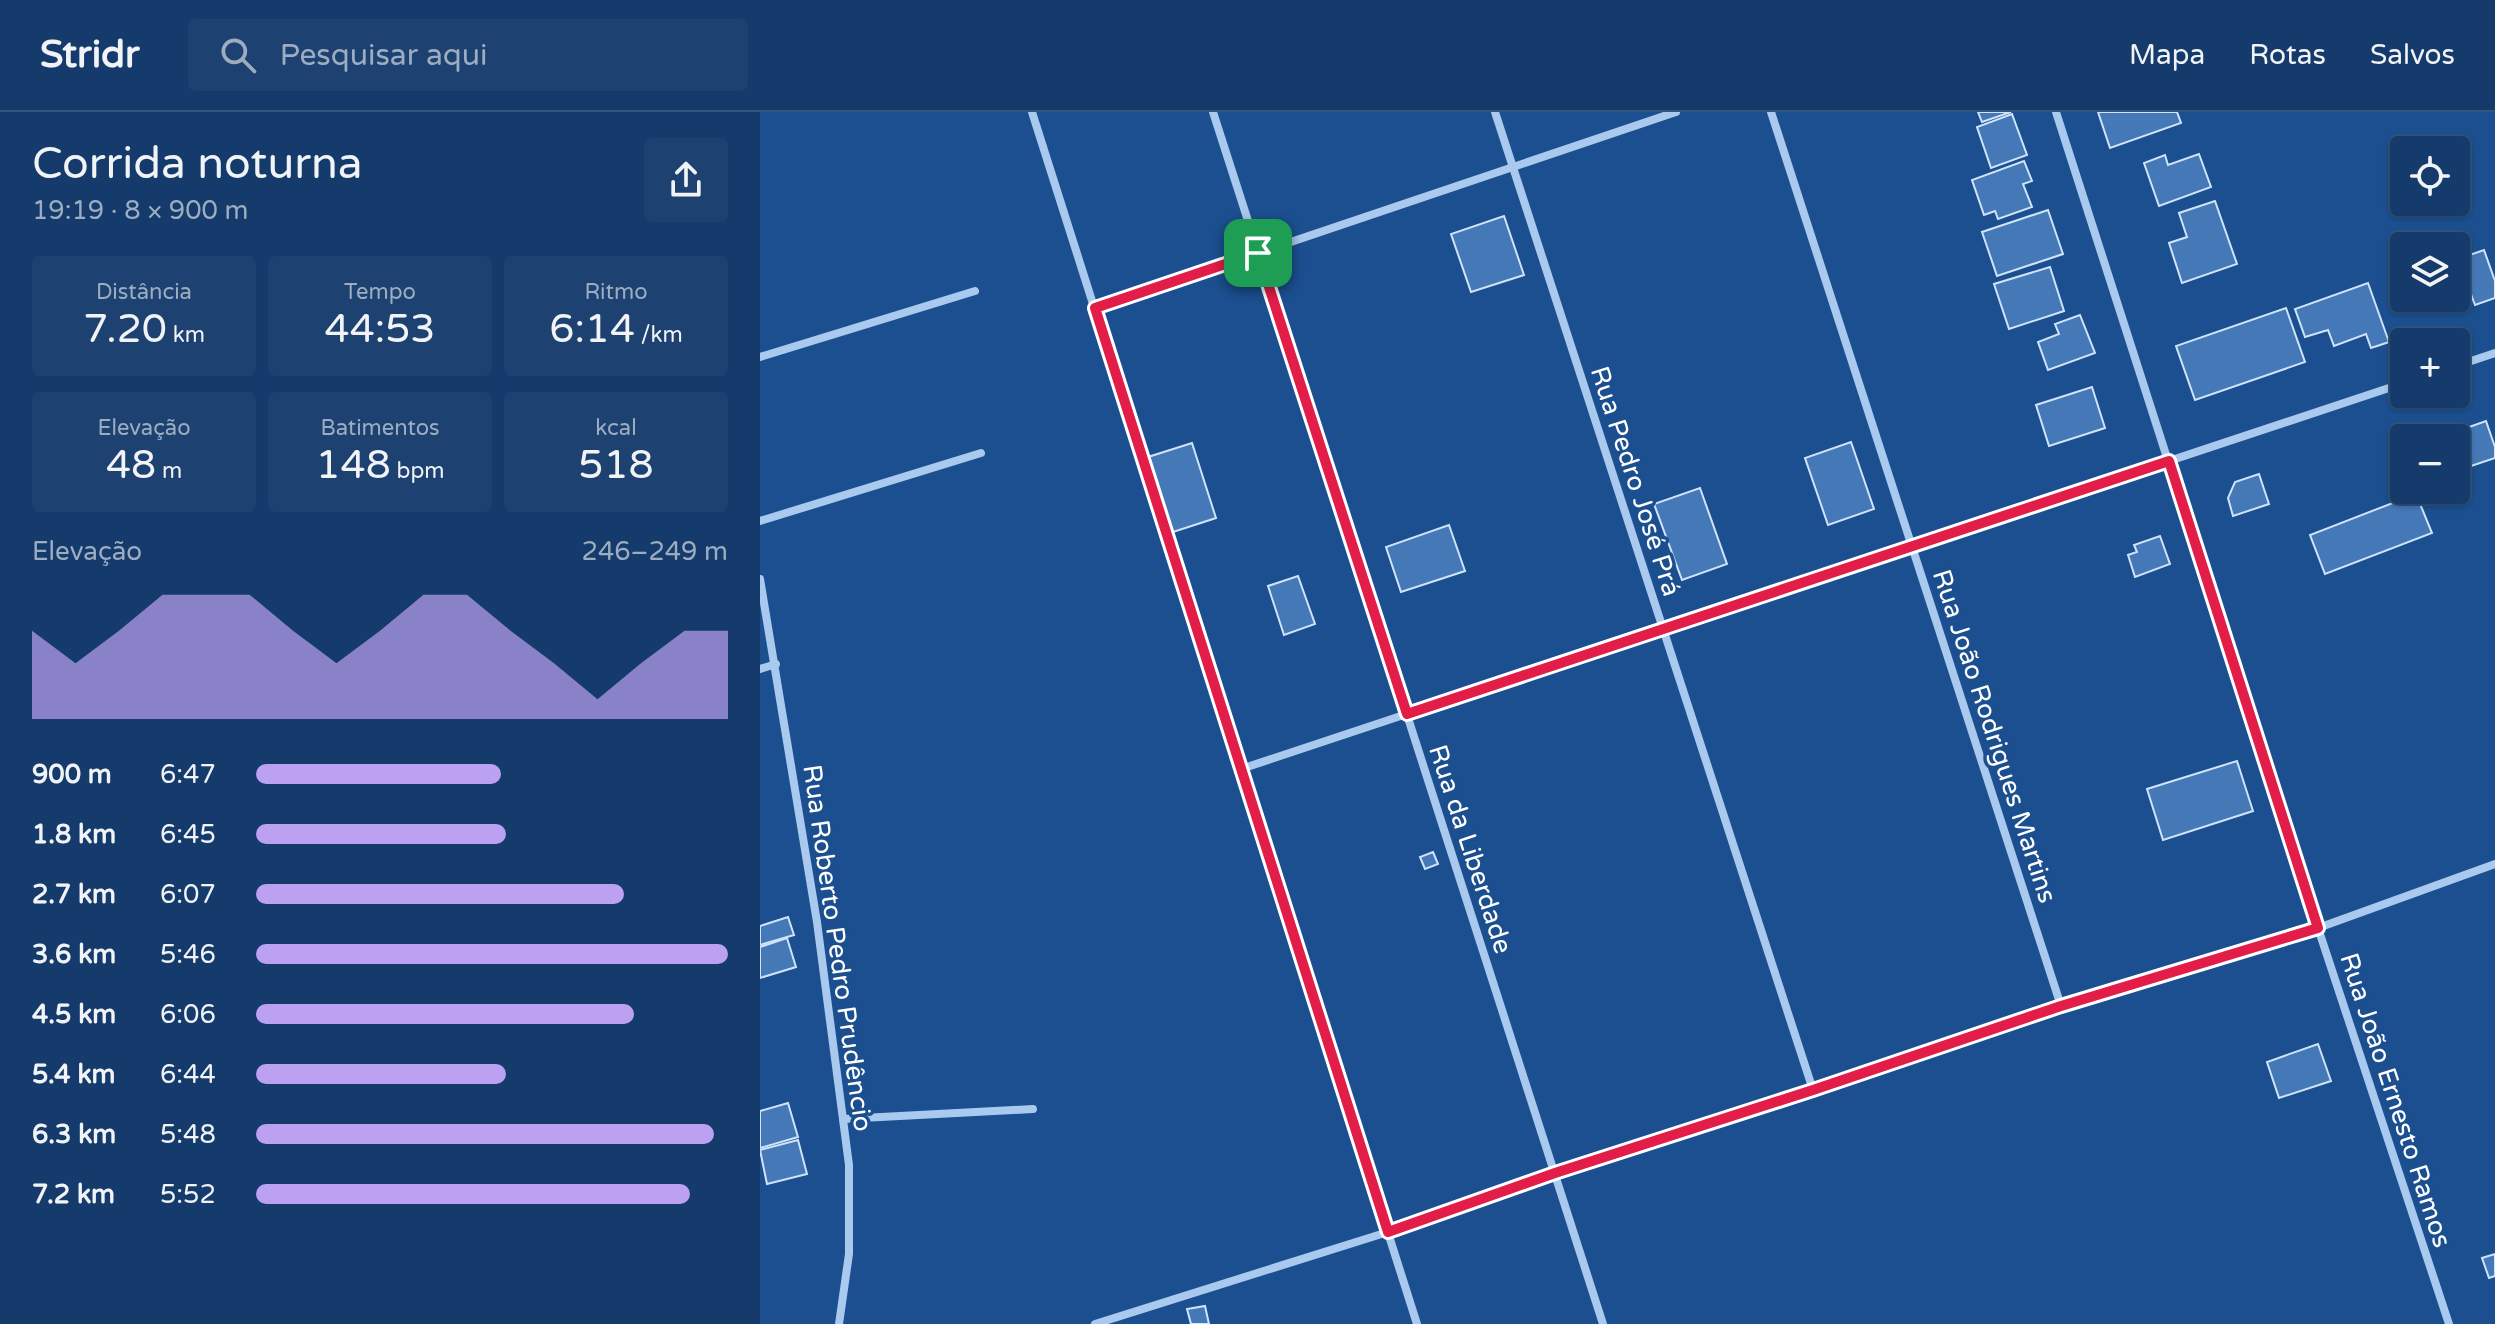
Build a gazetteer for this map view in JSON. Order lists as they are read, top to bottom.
{
  "streets": {
    "street": [
      "Rua Pedro José Prá",
      "Rua João Rodrigues Martins",
      "Rua da Liberdade",
      "Rua Roberto Pedro Prudêncio",
      "Rua João Ernesto Ramos"
    ]
  },
  "page": {
    "header": "Stridr",
    "search": "Pesquisar aqui",
    "nav": ["Mapa", "Rotas", "Salvos"],
    "heading": ["Corrida noturna", "19:19 · 8 × 900 m"],
    "map_buttons": ["+", "−"],
    "stats": [
      ["Distância", "7.20 km"],
      ["Tempo", "44:53"],
      ["Ritmo", "6:14 /km"],
      ["Elevação", "48 m"],
      ["Batimentos", "148 bpm"],
      ["kcal", "518"]
    ],
    "chart": ["Elevação", "246–249 m"],
    "list": [
      {
        "name": "900 m",
        "note": "6:47"
      },
      {
        "name": "1.8 km",
        "note": "6:45"
      },
      {
        "name": "2.7 km",
        "note": "6:07"
      },
      {
        "name": "3.6 km",
        "note": "5:46"
      },
      {
        "name": "4.5 km",
        "note": "6:06"
      },
      {
        "name": "5.4 km",
        "note": "6:44"
      },
      {
        "name": "6.3 km",
        "note": "5:48"
      },
      {
        "name": "7.2 km",
        "note": "5:52"
      }
    ]
  }
}
